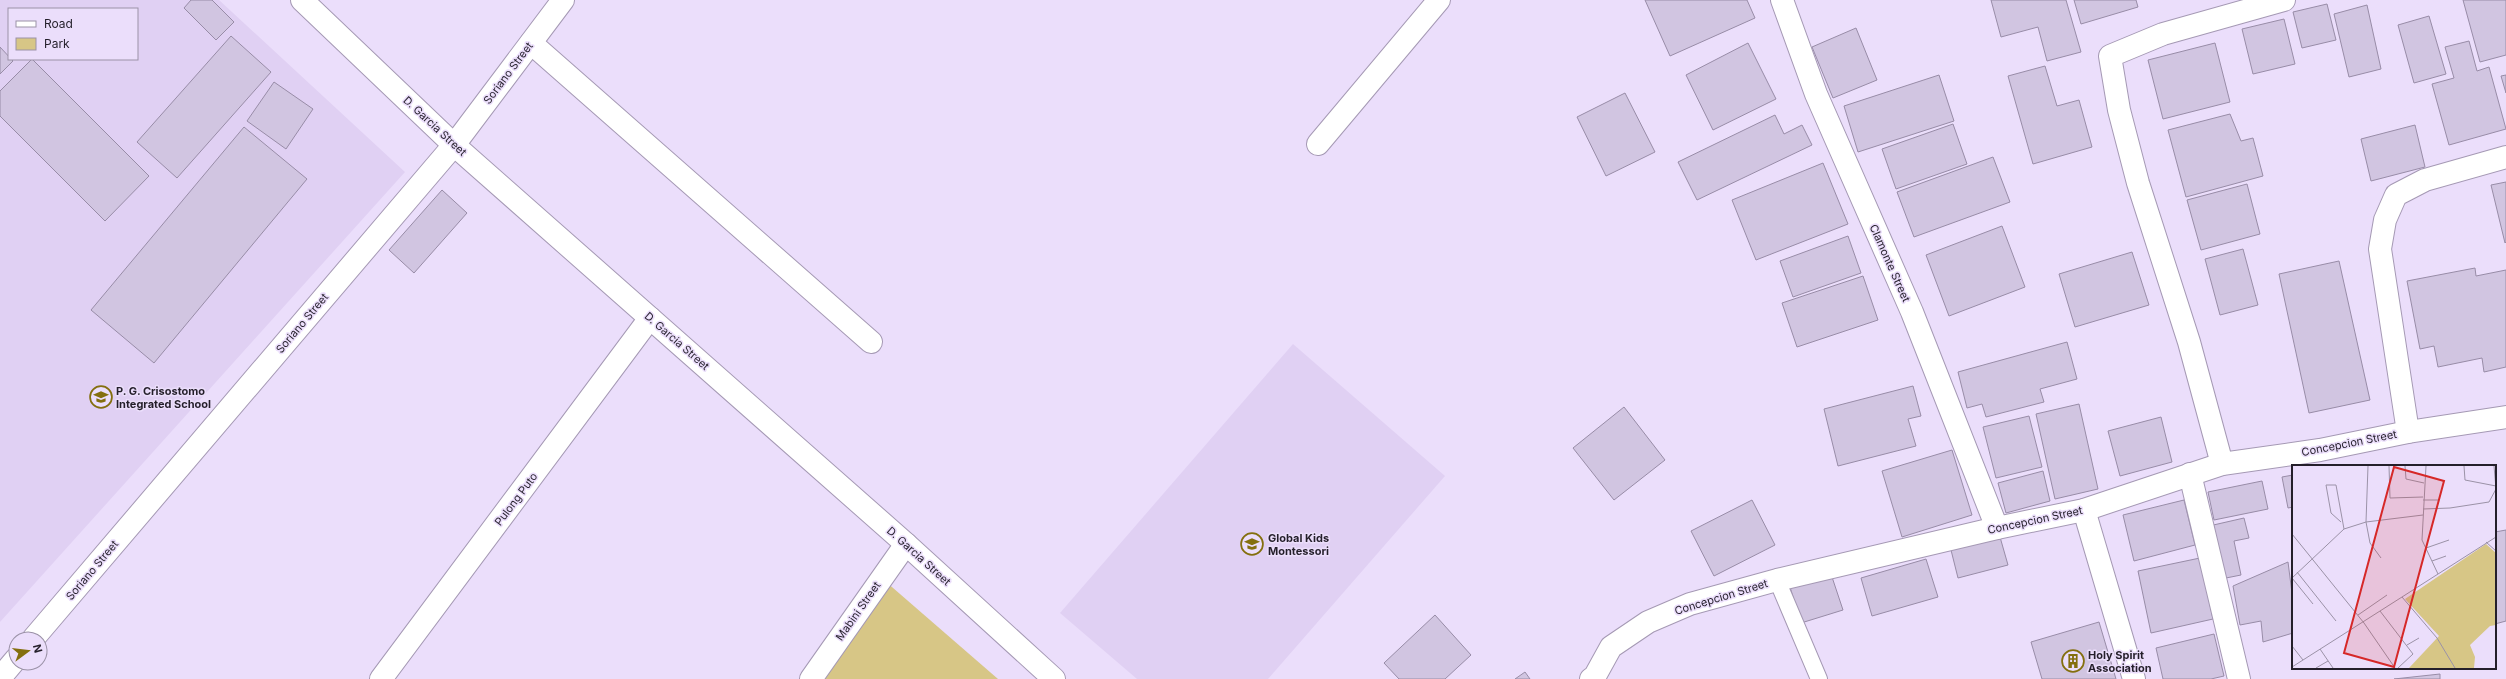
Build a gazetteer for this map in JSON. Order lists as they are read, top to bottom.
{
  "streets": {
    "street": [
      "Soriano Street",
      "D. Garcia Street",
      "Clamonte Street",
      "Concepcion Street",
      "Pulong Puto",
      "Mabini Street"
    ]
  },
  "crossings": [
    ["Soriano Street", "D. Garcia Street"],
    ["D. Garcia Street", "Pulong Puto"],
    ["D. Garcia Street", "Mabini Street"],
    ["Clamonte Street", "Concepcion Street"]
  ],
  "places": {
    "school or university": ["P. G. Crisostomo Integrated School", "Global Kids Montessori"],
    "building": ["Holy Spirit Association"]
  },
  "legend": ["Road", "Park"],
  "north": "right"
}
